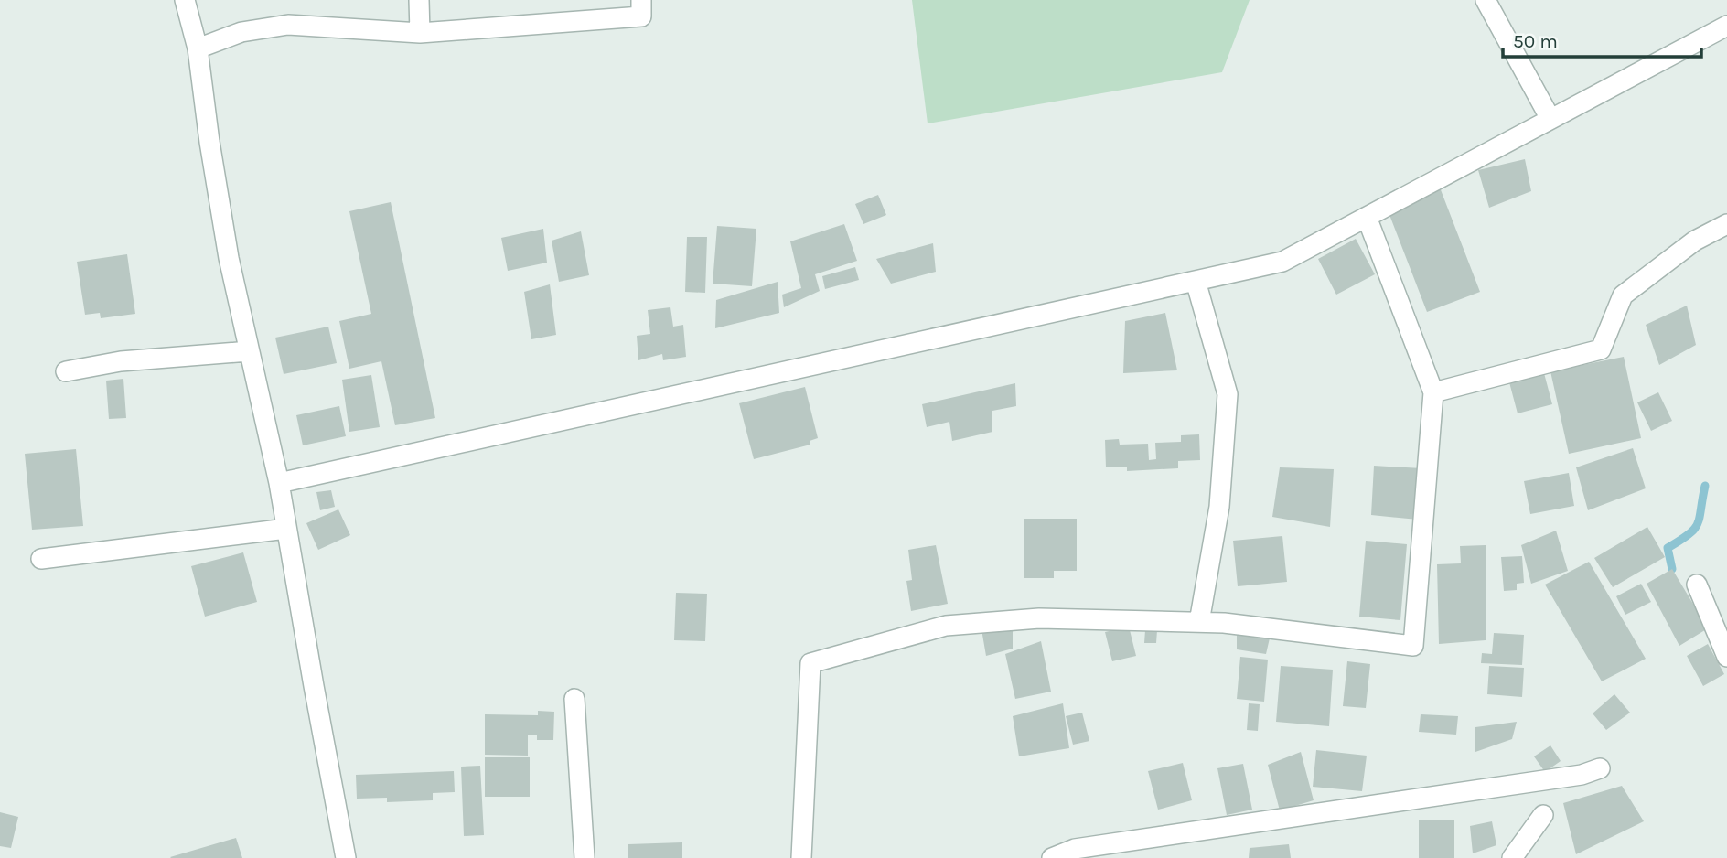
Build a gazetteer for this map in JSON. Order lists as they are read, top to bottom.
{
  "scale_bar": "50 m"
}
